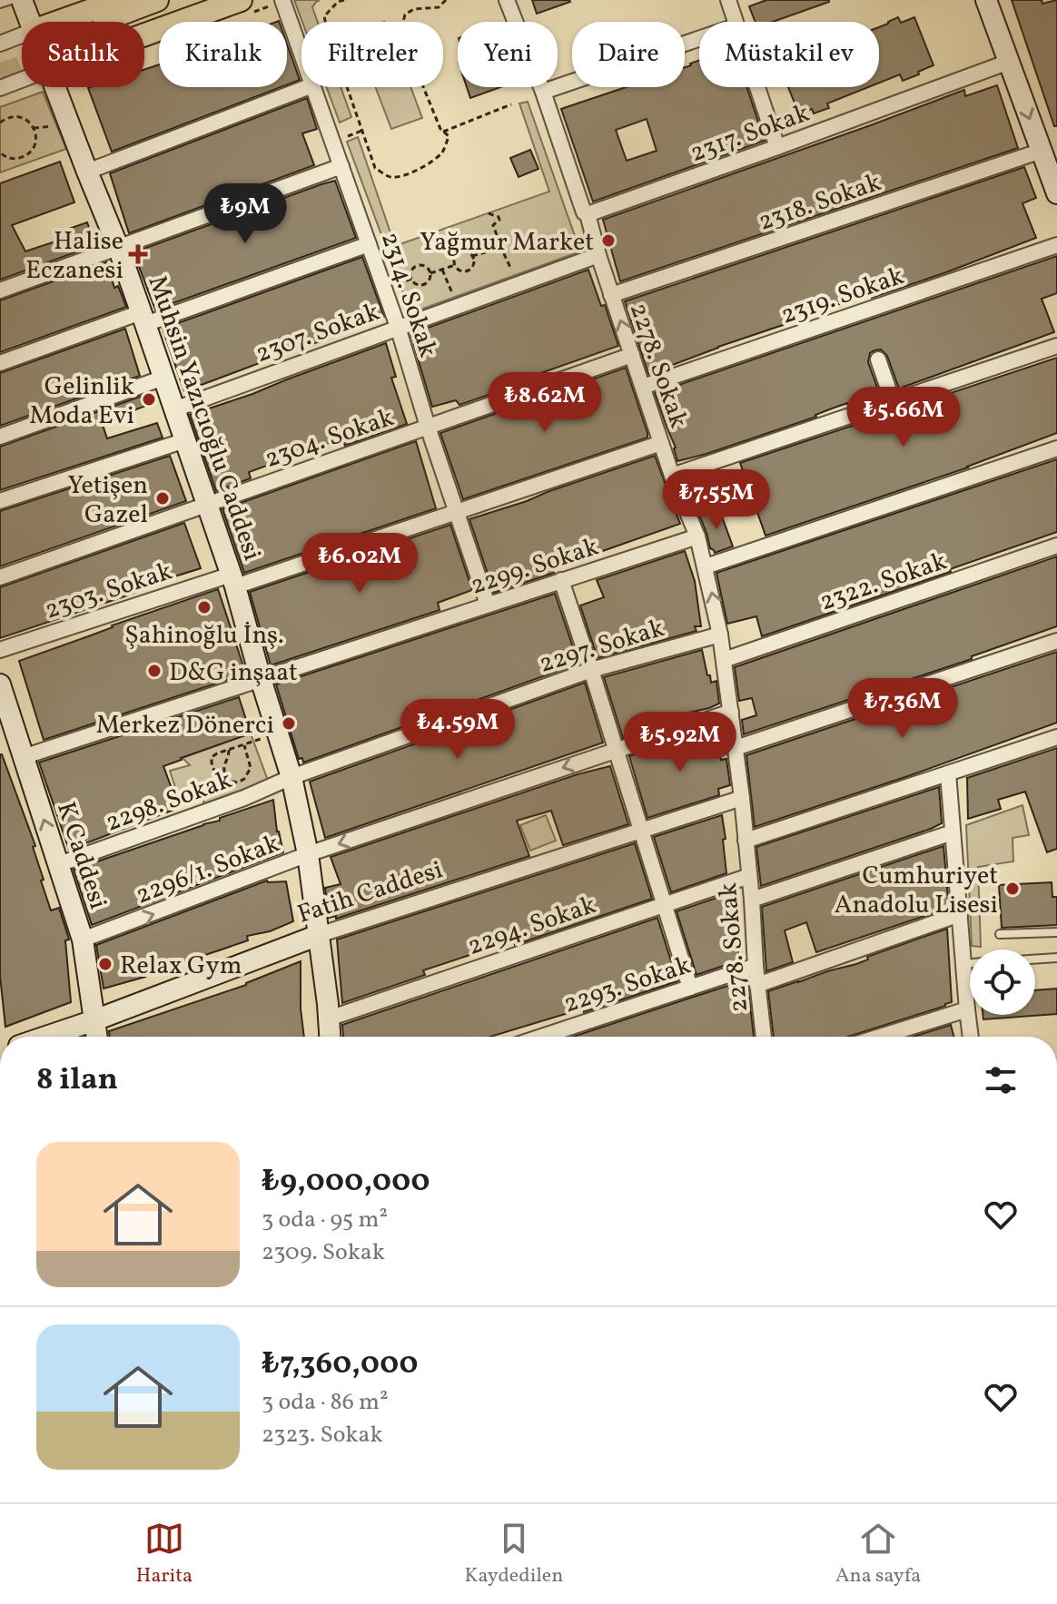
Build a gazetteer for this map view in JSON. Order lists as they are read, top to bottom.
{
  "streets": {
    "main road": ["Muhsin Yazıcıoğlu Caddesi", "K Caddesi", "Fatih Caddesi"],
    "street": [
      "2317. Sokak",
      "2318. Sokak",
      "2314. Sokak",
      "2319. Sokak",
      "2307. Sokak",
      "2278. Sokak",
      "2304. Sokak",
      "2299. Sokak",
      "2322. Sokak",
      "2303. Sokak",
      "2297. Sokak",
      "2298. Sokak",
      "2296/1. Sokak",
      "2294. Sokak",
      "2293. Sokak"
    ]
  },
  "crossings": [
    ["2317. Sokak", "2278. Sokak"],
    ["2318. Sokak", "2278. Sokak"],
    ["2314. Sokak", "2307. Sokak"],
    ["2314. Sokak", "2304. Sokak"],
    ["2314. Sokak", "2299. Sokak"],
    ["2314. Sokak", "2303. Sokak"],
    ["2319. Sokak", "2278. Sokak"],
    ["2307. Sokak", "2278. Sokak"],
    ["2307. Sokak", "Muhsin Yazıcıoğlu Caddesi"],
    ["2278. Sokak", "2304. Sokak"],
    ["2278. Sokak", "2299. Sokak"],
    ["2278. Sokak", "2322. Sokak"],
    ["2278. Sokak", "2303. Sokak"],
    ["2278. Sokak", "2297. Sokak"],
    ["2278. Sokak", "2296/1. Sokak"],
    ["2278. Sokak", "Fatih Caddesi"],
    ["2278. Sokak", "2294. Sokak"],
    ["2278. Sokak", "2293. Sokak"],
    ["Muhsin Yazıcıoğlu Caddesi", "2304. Sokak"],
    ["Muhsin Yazıcıoğlu Caddesi", "2299. Sokak"],
    ["Muhsin Yazıcıoğlu Caddesi", "2303. Sokak"],
    ["Muhsin Yazıcıoğlu Caddesi", "2297. Sokak"],
    ["Muhsin Yazıcıoğlu Caddesi", "2298. Sokak"],
    ["Muhsin Yazıcıoğlu Caddesi", "2296/1. Sokak"],
    ["Muhsin Yazıcıoğlu Caddesi", "Fatih Caddesi"],
    ["Muhsin Yazıcıoğlu Caddesi", "2294. Sokak"],
    ["2299. Sokak", "K Caddesi"],
    ["2297. Sokak", "2298. Sokak"],
    ["2298. Sokak", "K Caddesi"],
    ["K Caddesi", "2296/1. Sokak"],
    ["K Caddesi", "Fatih Caddesi"]
  ],
  "places": {
    "other": [
      "Yağmur Market",
      "Gelinlik Moda Evi",
      "Yetişen Gazel",
      "Şahinoğlu İnş.",
      "D&G inşaat",
      "Merkez Dönerci",
      "Cumhuriyet Anadolu Lisesi",
      "Relax Gym"
    ],
    "health": ["Halise Eczanesi"]
  },
  "page": {
    "chip": [
      "Satılık",
      "Kiralık",
      "Filtreler",
      "Yeni",
      "Daire",
      "Müstakil ev"
    ],
    "price": [
      "₺9M",
      "₺8.62M",
      "₺5.66M",
      "₺7.55M",
      "₺6.02M",
      "₺7.36M",
      "₺4.59M",
      "₺5.92M"
    ],
    "heading": "8 ilan",
    "list": [
      {
        "name": "₺9,000,000",
        "note": "3 oda · 95 m² · 2309. Sokak"
      },
      {
        "name": "₺7,360,000",
        "note": "3 oda · 86 m² · 2323. Sokak"
      }
    ],
    "tabs": ["Harita", "Kaydedilen", "Ana sayfa"]
  }
}
